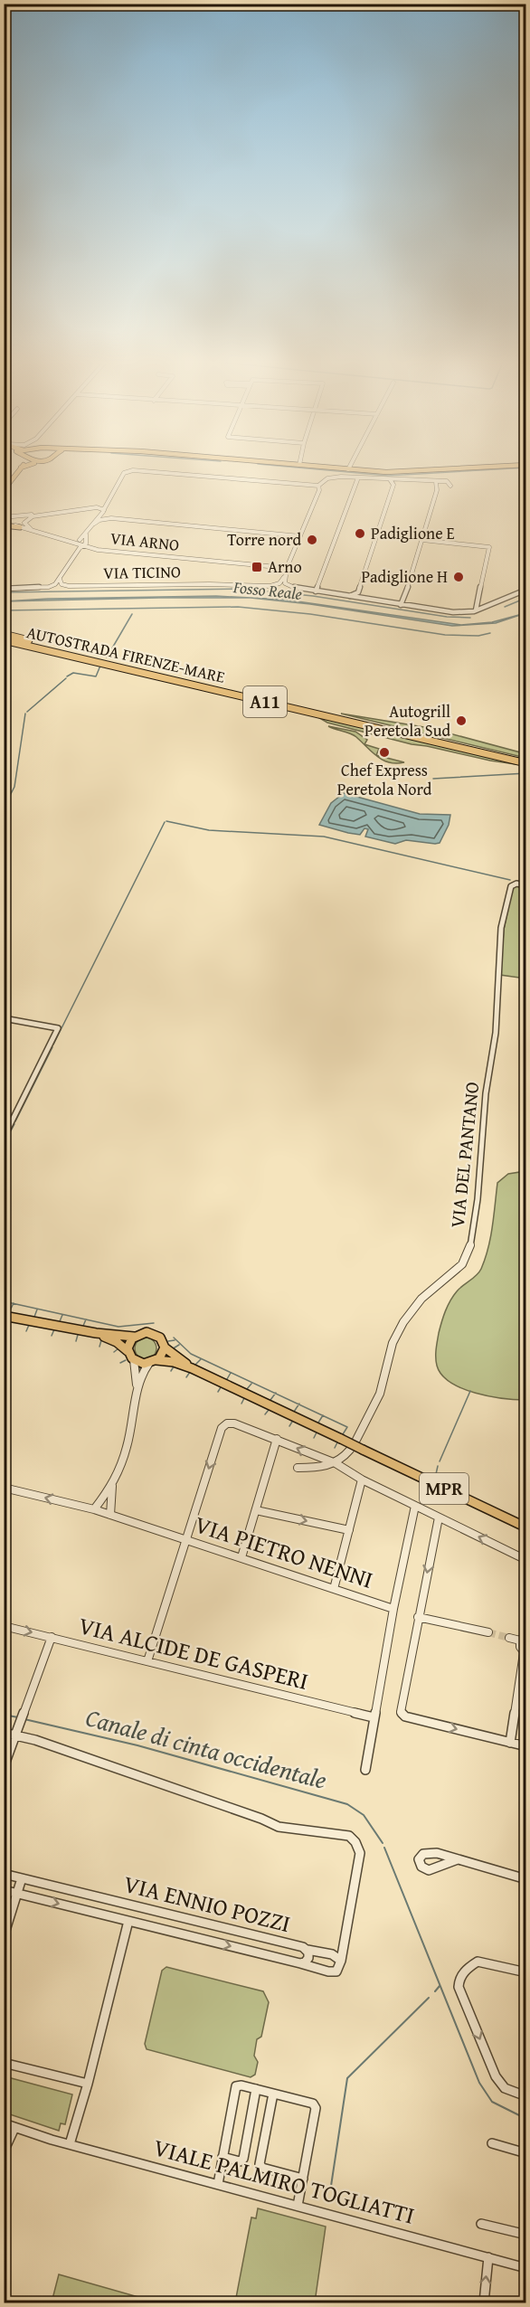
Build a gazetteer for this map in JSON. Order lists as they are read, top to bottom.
{
  "streets": {
    "highway": ["AUTOSTRADA FIRENZE-MARE", "A11"],
    "main road": ["MPR"],
    "street": [
      "VIA ARNO",
      "VIA TICINO",
      "VIA DEL PANTANO",
      "VIA PIETRO NENNI",
      "VIA ALCIDE DE GASPERI",
      "VIA ENNIO POZZI",
      "VIALE PALMIRO TOGLIATTI"
    ]
  },
  "water": ["Fosso Reale", "Canale di cinta occidentale"],
  "places": {
    "other": [
      "Padiglione E",
      "Torre nord",
      "Padiglione H",
      "Autogrill Peretola Sud",
      "Chef Express Peretola Nord"
    ],
    "transit": ["Arno"]
  }
}
